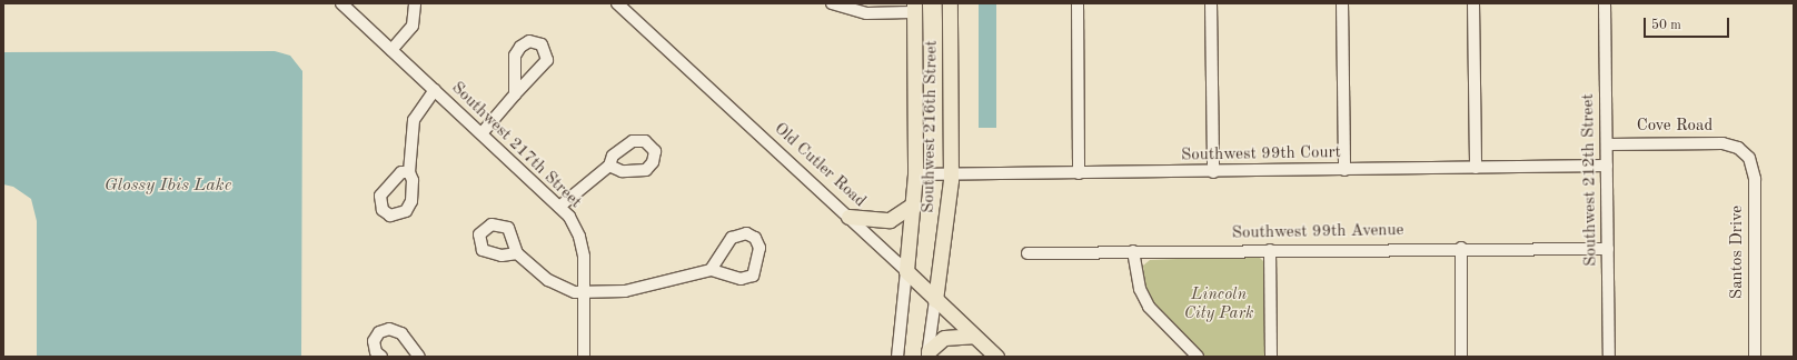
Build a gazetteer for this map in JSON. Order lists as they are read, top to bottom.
{
  "streets": {
    "main road": ["Southwest 216th Street", "Old Cutler Road"],
    "street": [
      "Cove Road",
      "Southwest 217th Street",
      "Southwest 99th Court",
      "Southwest 212th Street",
      "Southwest 99th Avenue",
      "Santos Drive"
    ]
  },
  "crossings": [
    ["Southwest 216th Street", "Southwest 99th Court"],
    ["Southwest 216th Street", "Old Cutler Road"],
    ["Cove Road", "Southwest 212th Street"],
    ["Cove Road", "Santos Drive"],
    ["Southwest 99th Court", "Southwest 212th Street"],
    ["Southwest 212th Street", "Southwest 99th Avenue"]
  ],
  "water": ["Glossy Ibis Lake"],
  "parks": ["Lincoln City Park"],
  "scale_bar": "50 m"
}
